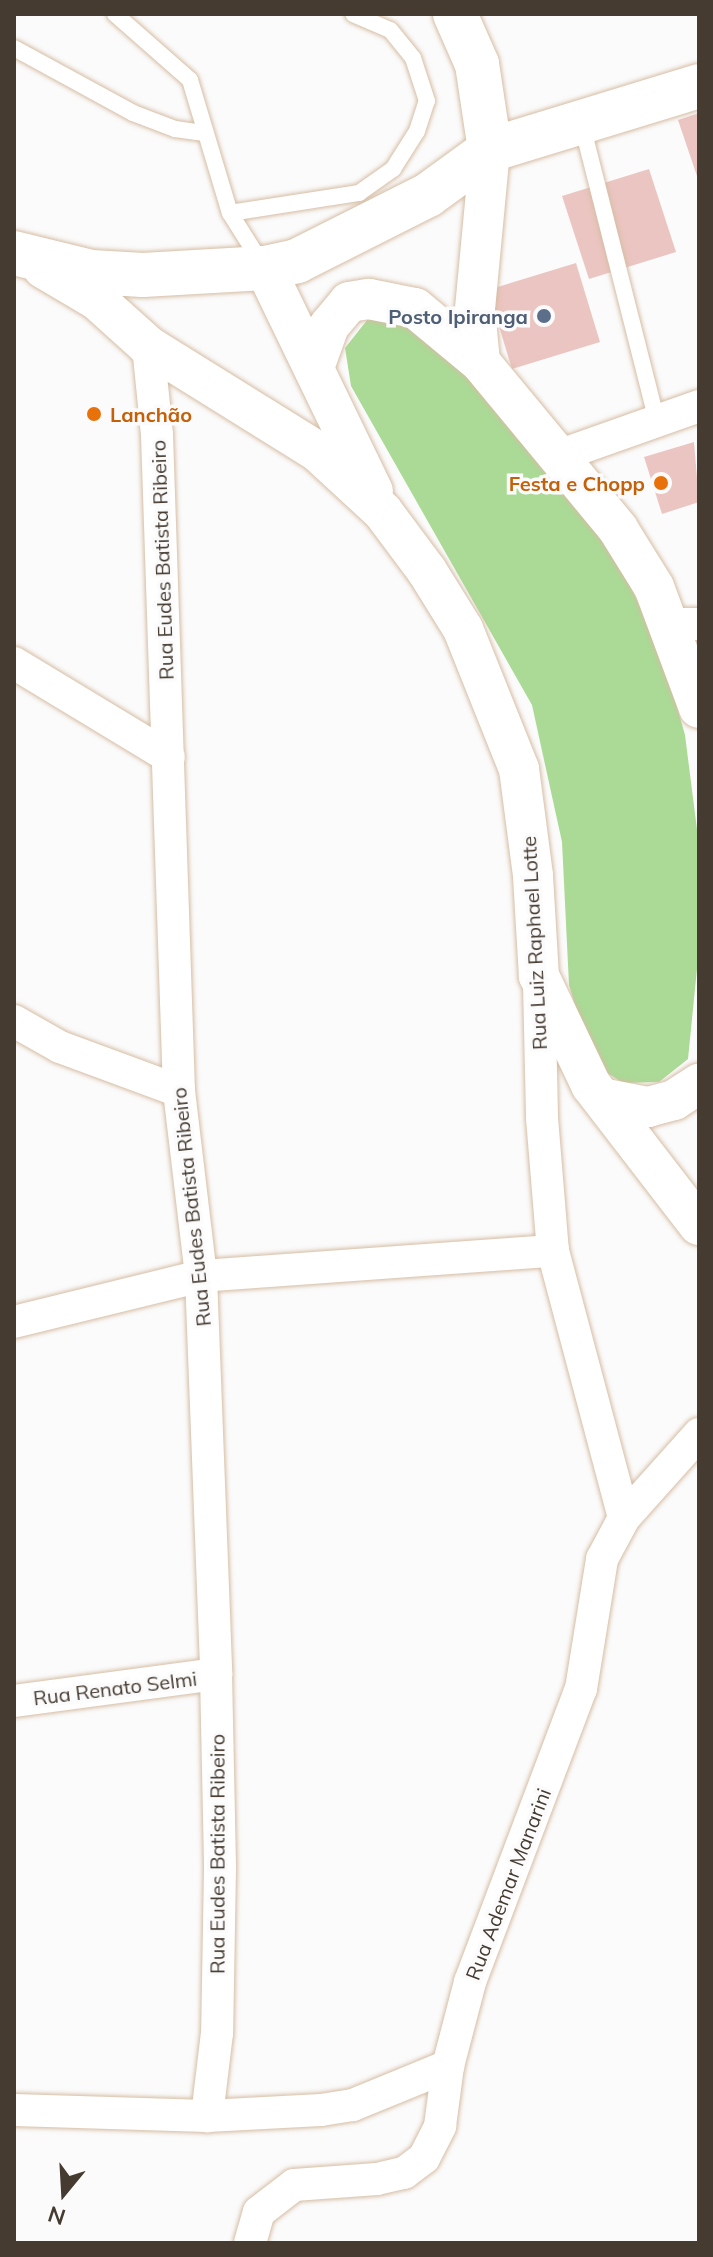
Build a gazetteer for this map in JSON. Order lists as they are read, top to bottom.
{
  "streets": {
    "street": [
      "Rua Eudes Batista Ribeiro",
      "Rua Luiz Raphael Lotte",
      "Rua Renato Selmi",
      "Rua Ademar Manarini"
    ]
  },
  "crossings": [
    ["Rua Eudes Batista Ribeiro", "Rua Luiz Raphael Lotte"],
    ["Rua Eudes Batista Ribeiro", "Rua Renato Selmi"],
    ["Rua Luiz Raphael Lotte", "Rua Ademar Manarini"]
  ],
  "places": ["Posto Ipiranga", "Lanchão", "Festa e Chopp"],
  "north": "bottom"
}
